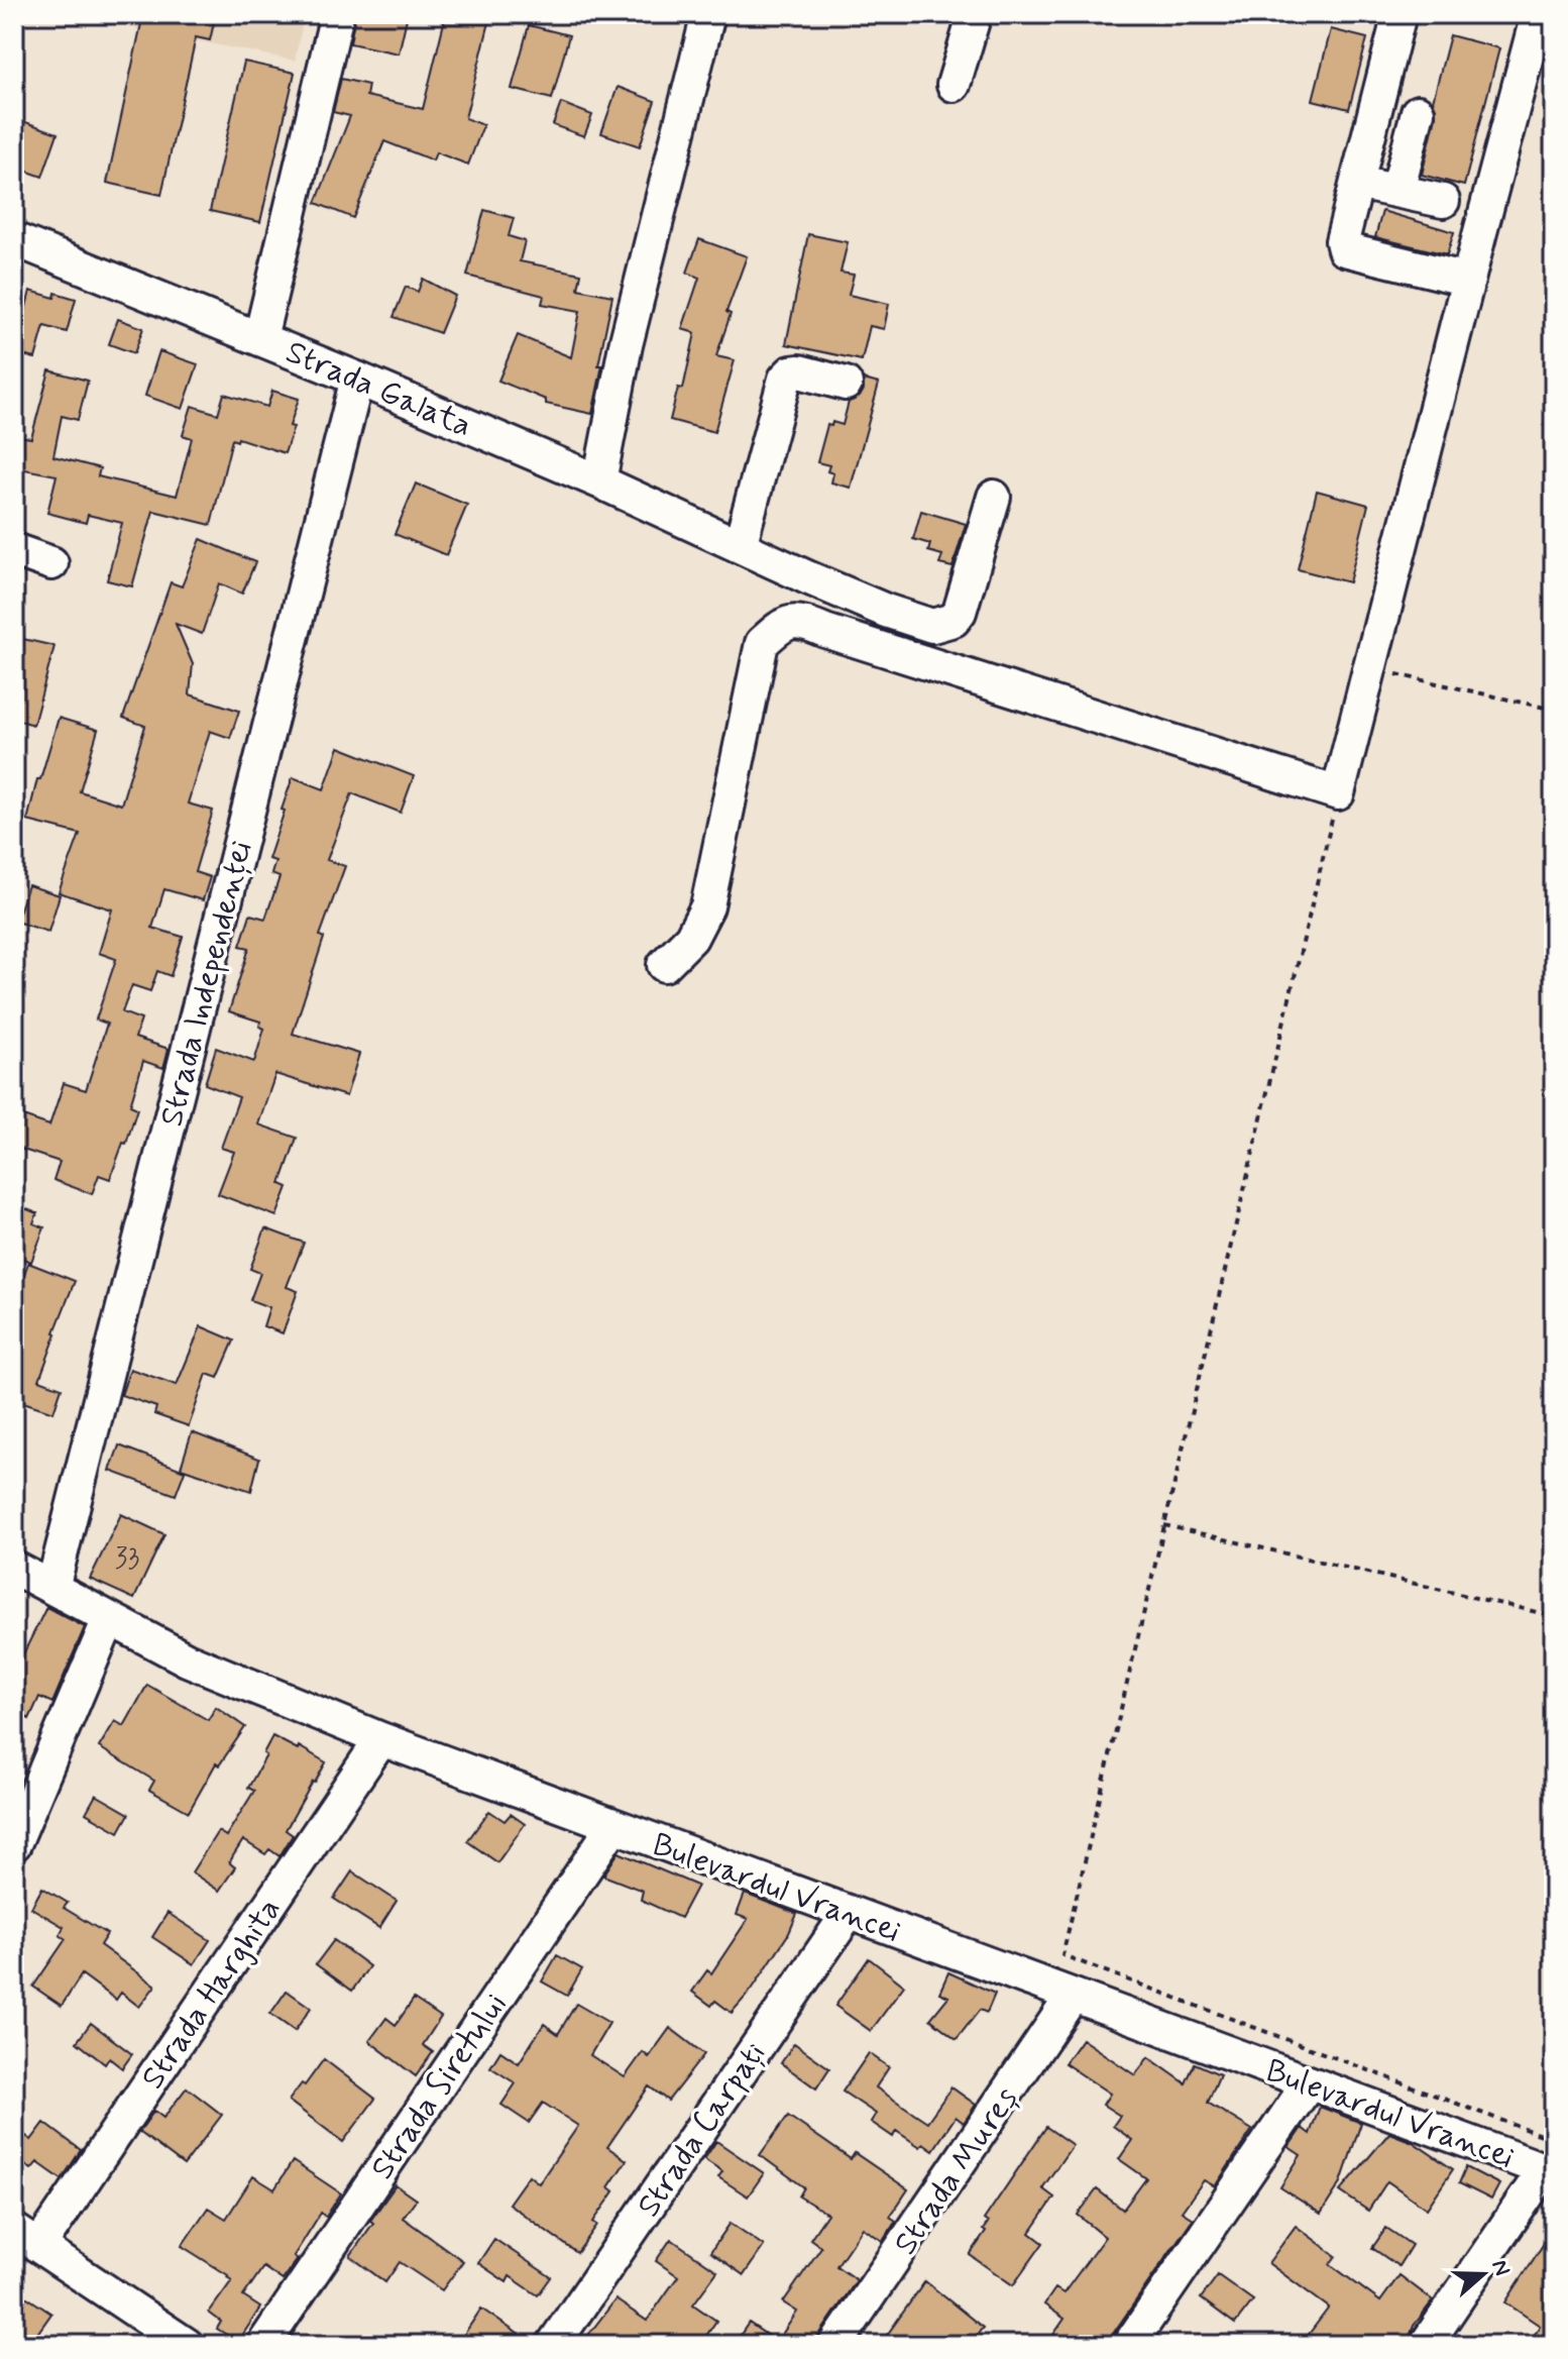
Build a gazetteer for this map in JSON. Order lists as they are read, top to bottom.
{
  "streets": {
    "street": [
      "Strada Galata",
      "Strada Independenței",
      "Bulevardul Vrancei",
      "Strada Harghita",
      "Strada Siretului",
      "Strada Carpați",
      "Strada Mureș"
    ]
  },
  "crossings": [
    ["Strada Galata", "Strada Independenței"],
    ["Strada Independenței", "Bulevardul Vrancei"],
    ["Bulevardul Vrancei", "Strada Harghita"],
    ["Bulevardul Vrancei", "Strada Siretului"],
    ["Bulevardul Vrancei", "Strada Carpați"],
    ["Bulevardul Vrancei", "Strada Mureș"]
  ],
  "house_numbers": ["33"],
  "north": "right"
}
